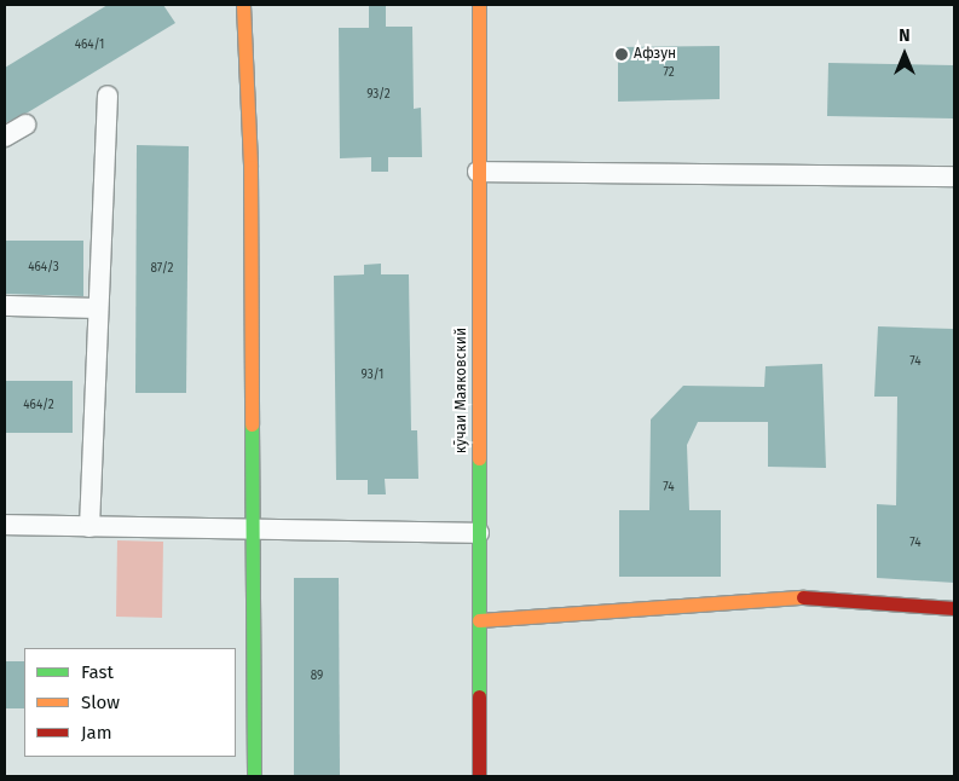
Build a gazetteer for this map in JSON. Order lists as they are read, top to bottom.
{
  "streets": {
    "street": ["кӯчаи Маяковский"]
  },
  "places": ["Афзун"],
  "house_numbers": [
    "464/1",
    "72",
    "93/2",
    "464/3",
    "87/2",
    "74",
    "93/1",
    "464/2",
    "74",
    "74",
    "89"
  ],
  "legend": ["Fast", "Slow", "Jam"],
  "north": "top"
}
